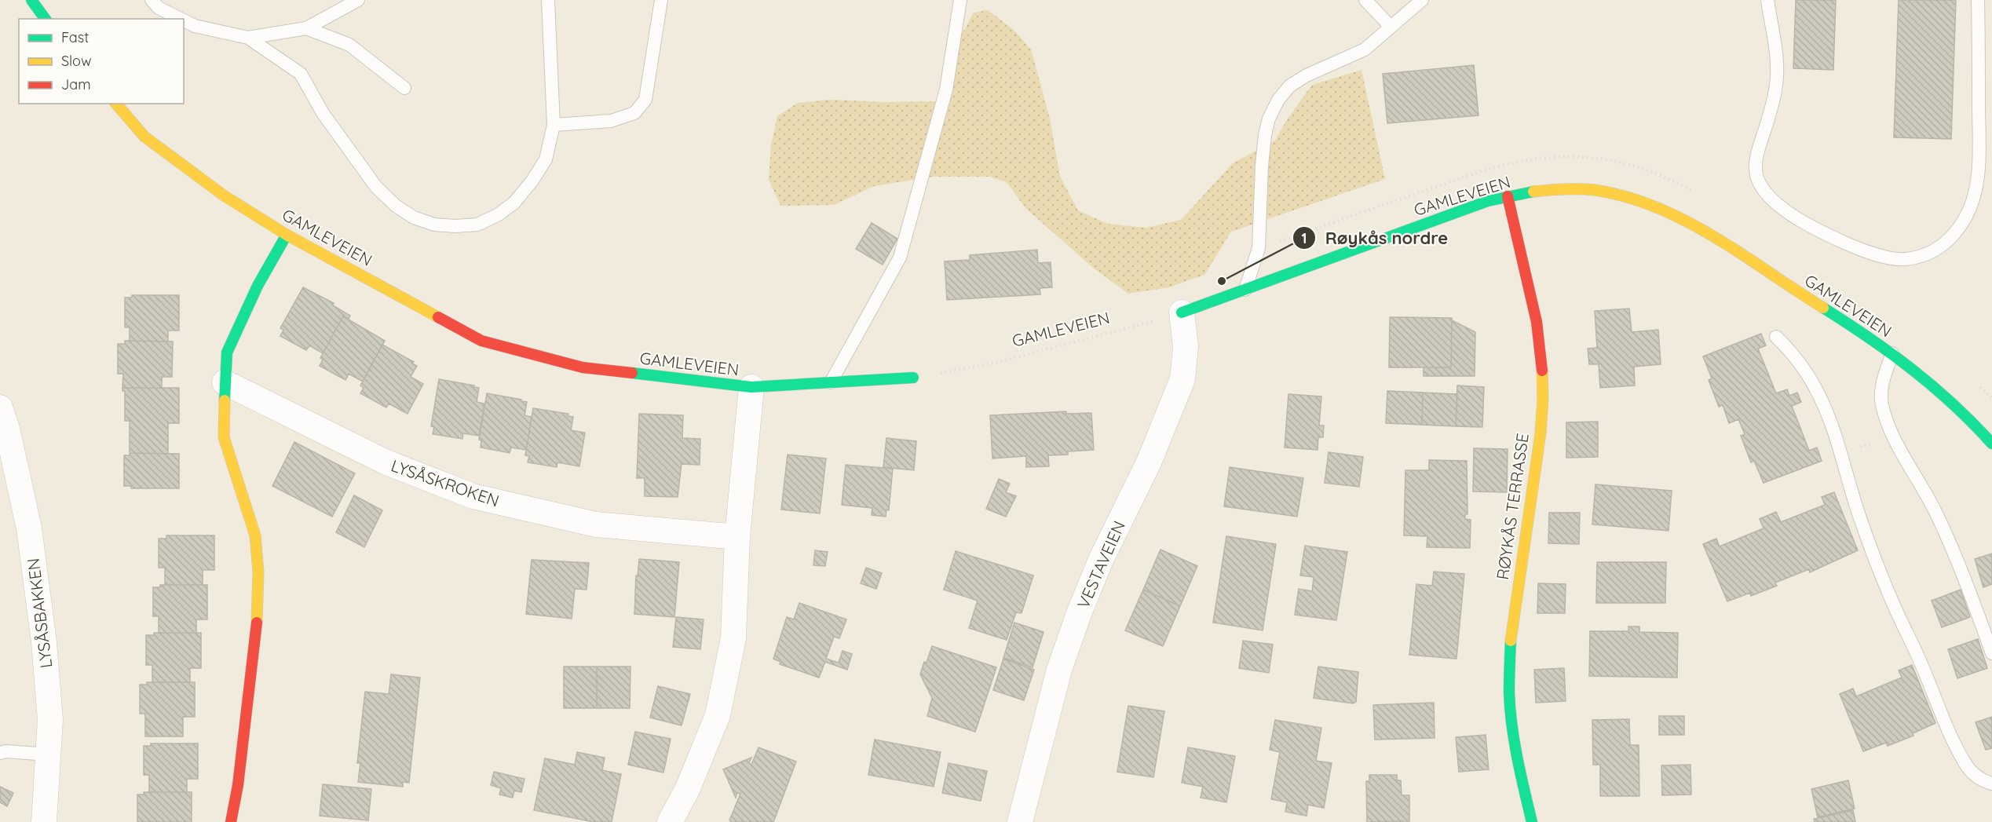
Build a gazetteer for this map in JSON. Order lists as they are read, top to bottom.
{
  "streets": {
    "street": [
      "GAMLEVEIEN",
      "LYSÅSKROKEN",
      "RØYKÅS TERRASSE",
      "VESTAVEIEN",
      "LYSÅSBAKKEN"
    ]
  },
  "crossings": [
    ["GAMLEVEIEN", "RØYKÅS TERRASSE"],
    ["GAMLEVEIEN", "VESTAVEIEN"]
  ],
  "places": ["Røykås nordre"],
  "legend": ["Fast", "Slow", "Jam"]
}
